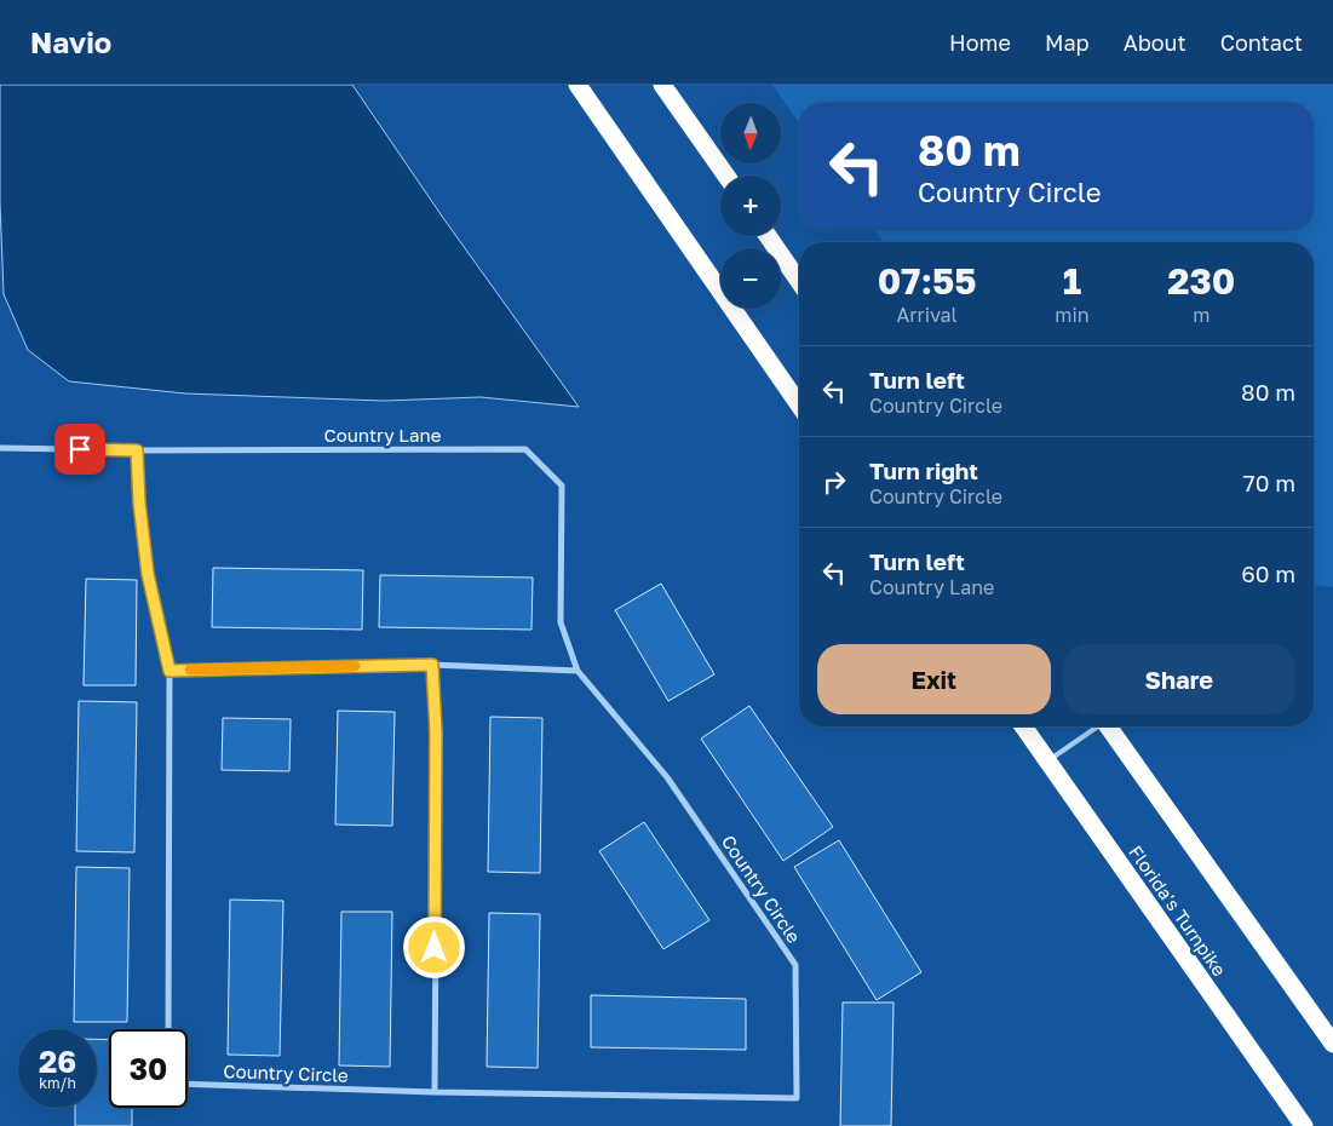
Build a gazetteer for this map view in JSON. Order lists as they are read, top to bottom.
{
  "streets": {
    "highway": ["Florida's Turnpike"],
    "street": ["Country Lane", "Country Circle"]
  },
  "crossings": [
    ["Country Lane", "Country Circle"]
  ],
  "north": "bottom",
  "page": {
    "header": "Navio",
    "nav": [
      "Home",
      "Map",
      "About",
      "Contact"
    ],
    "map_buttons": ["+", "−"],
    "turn": ["80 m", "Country Circle"],
    "eta": [
      "07:55",
      "Arrival",
      "1",
      "min",
      "230",
      "m"
    ],
    "list": [
      {
        "name": "Turn left",
        "note": "Country Circle",
        "value": "80 m"
      },
      {
        "name": "Turn right",
        "note": "Country Circle",
        "value": "70 m"
      },
      {
        "name": "Turn left",
        "note": "Country Lane",
        "value": "60 m"
      }
    ],
    "buttons": ["Exit", "Share"],
    "speed": "26 km/h",
    "limit": "30"
  }
}
